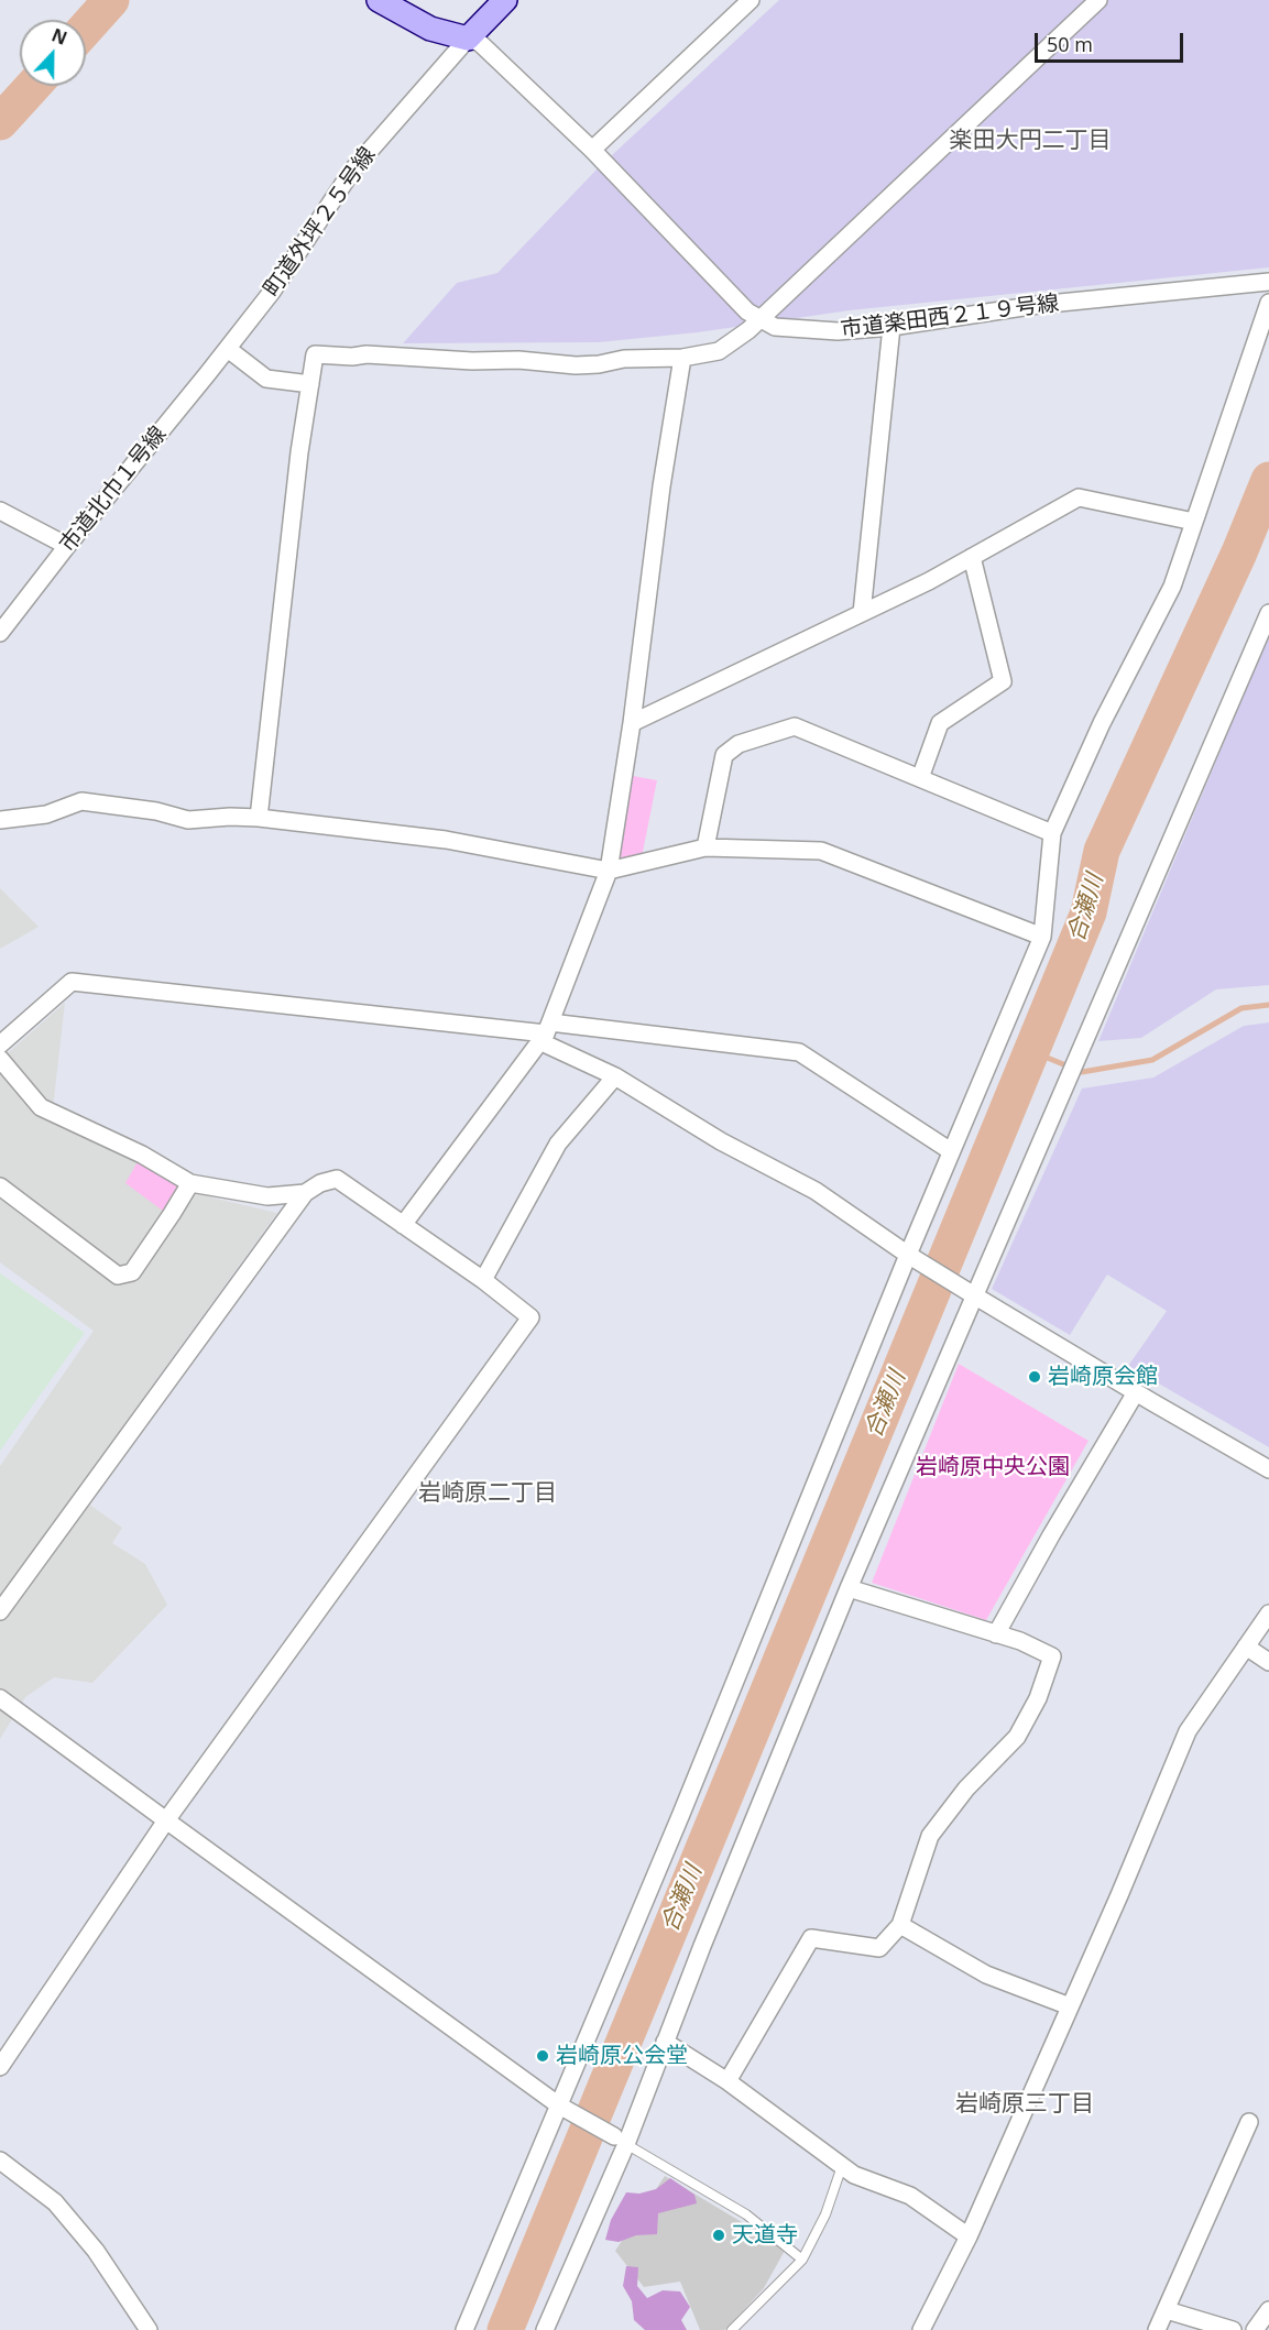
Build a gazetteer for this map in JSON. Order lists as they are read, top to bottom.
{
  "streets": {
    "street": ["町道外坪２５号線", "市道楽田西２１９号線", "市道北巾１号線"]
  },
  "crossings": [
    ["町道外坪２５号線", "市道楽田西２１９号線"],
    ["町道外坪２５号線", "市道北巾１号線"]
  ],
  "districts": ["楽田大円二丁目", "岩崎原二丁目", "岩崎原三丁目"],
  "water": ["合瀬川"],
  "parks": ["岩崎原中央公園"],
  "places": ["岩崎原会館", "岩崎原公会堂", "天道寺"],
  "scale_bar": "50 m",
  "north": "top"
}
